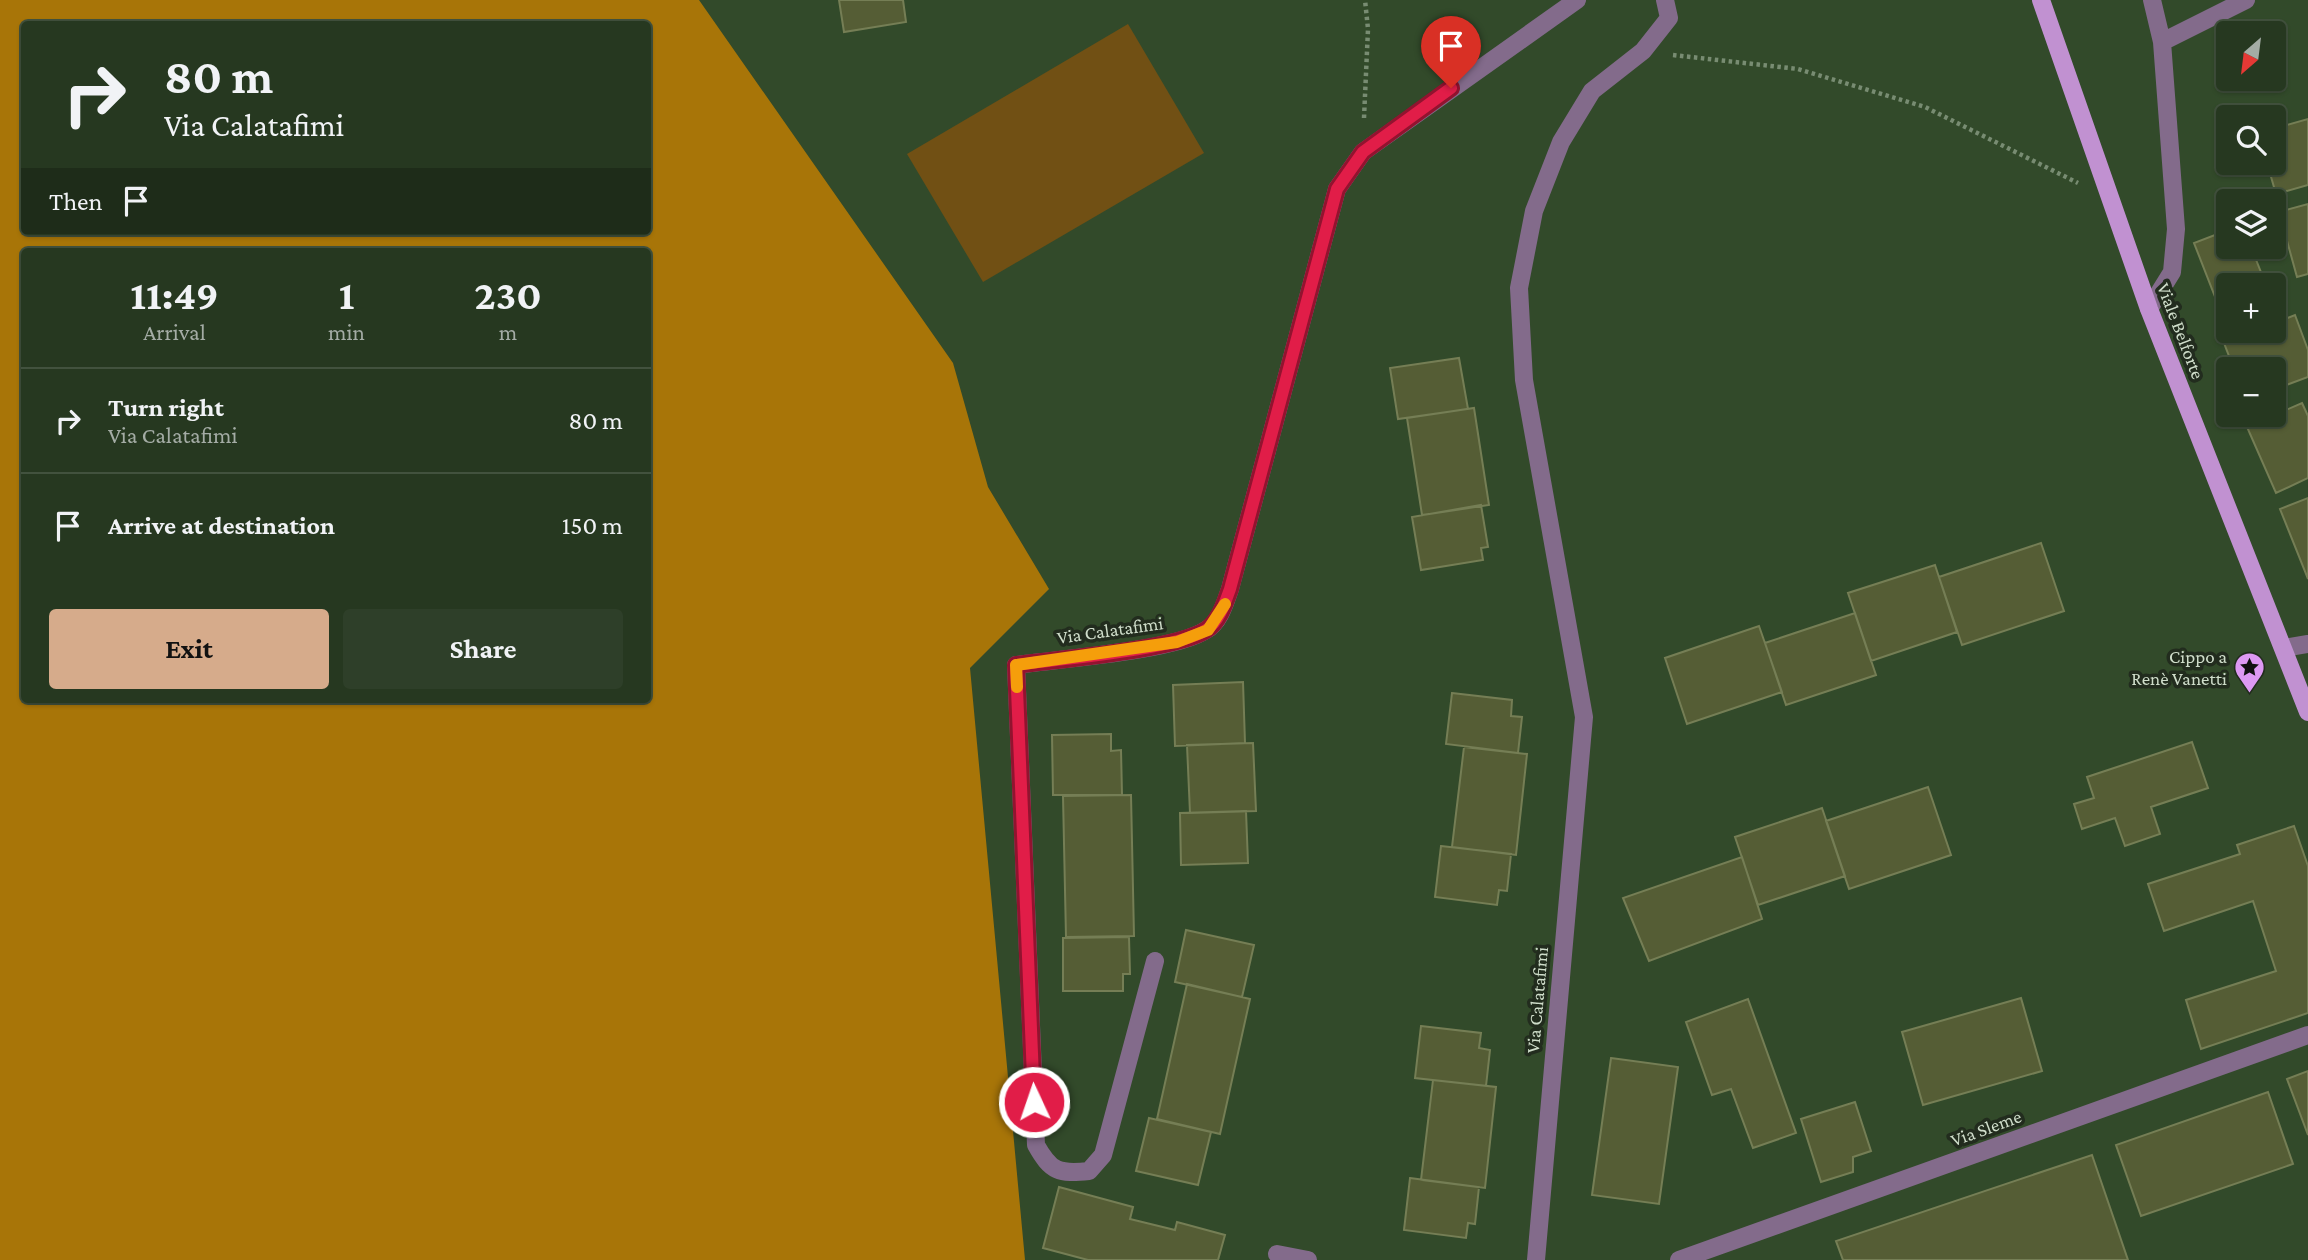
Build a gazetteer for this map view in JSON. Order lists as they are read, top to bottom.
{
  "streets": {
    "main road": ["Viale Belforte"],
    "street": ["Via Calatafimi", "Via Sleme"]
  },
  "places": {
    "place": ["Cippo a Renè Vanetti"]
  },
  "north": "bottom left",
  "page": {
    "map_buttons": ["+", "−"],
    "turn": ["80 m", "Via Calatafimi"],
    "then": "Then",
    "eta": [
      "11:49",
      "Arrival",
      "1",
      "min",
      "230",
      "m"
    ],
    "list": [
      {
        "name": "Turn right",
        "note": "Via Calatafimi",
        "value": "80 m"
      },
      {
        "name": "Arrive at destination",
        "value": "150 m"
      }
    ],
    "buttons": ["Exit", "Share"]
  }
}
